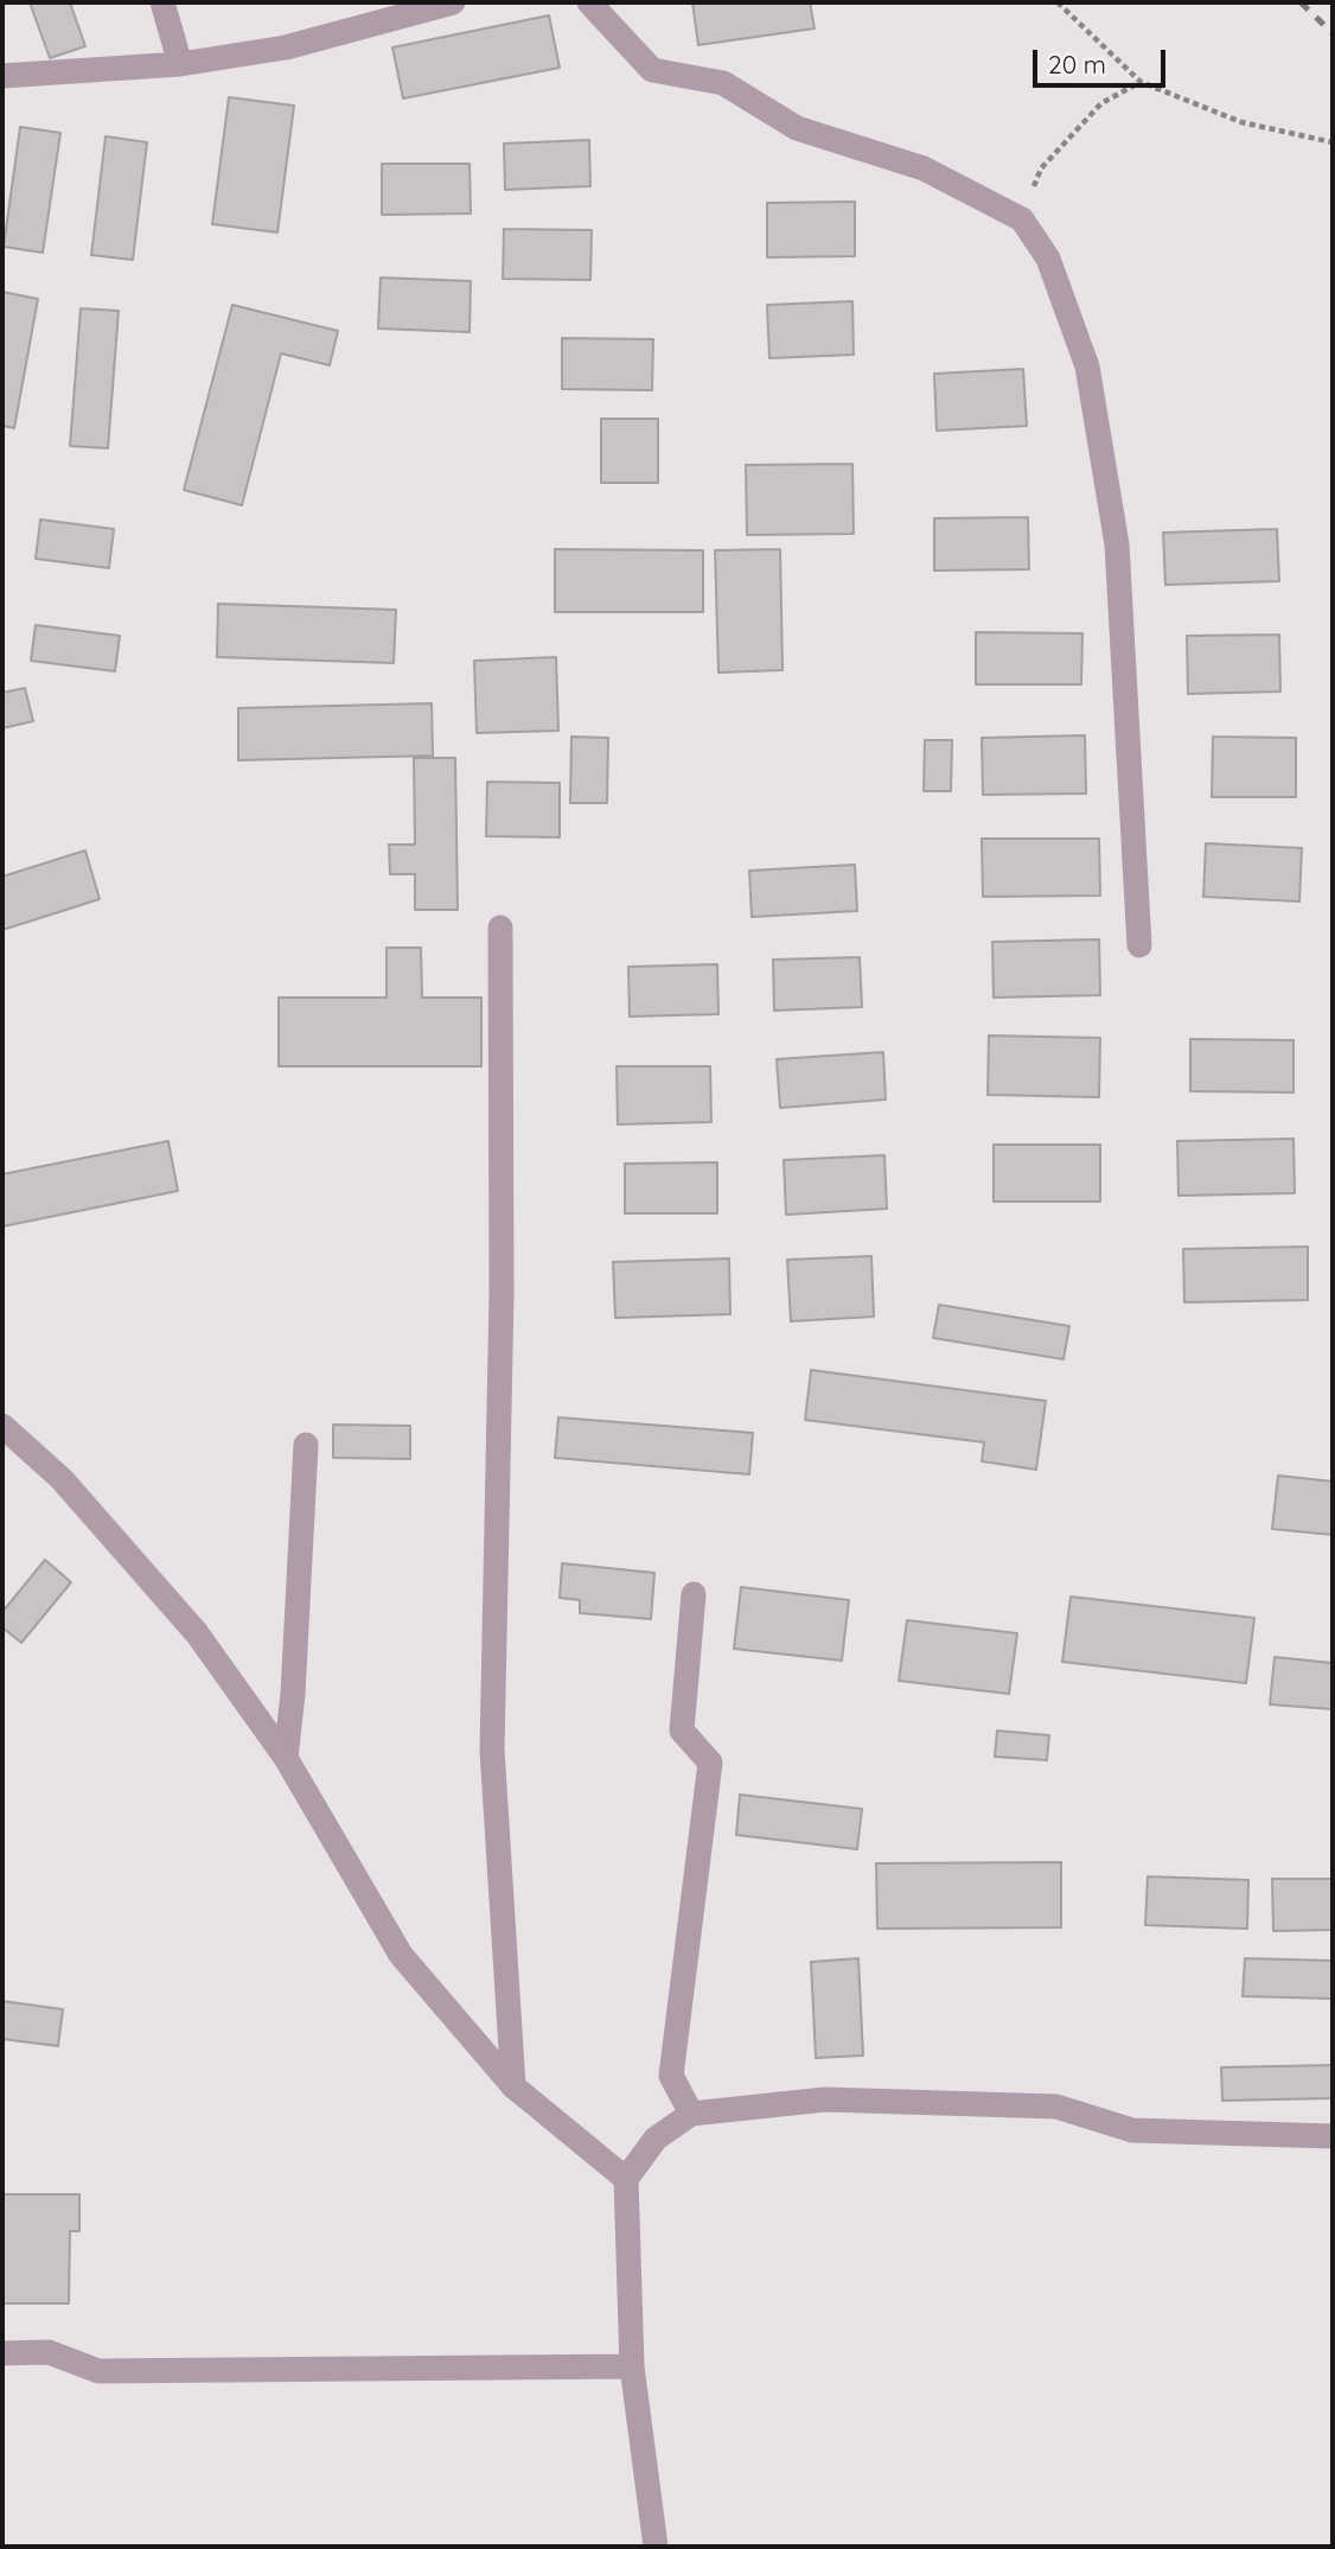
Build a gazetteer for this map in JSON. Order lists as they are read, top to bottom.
{
  "scale_bar": "20 m"
}
